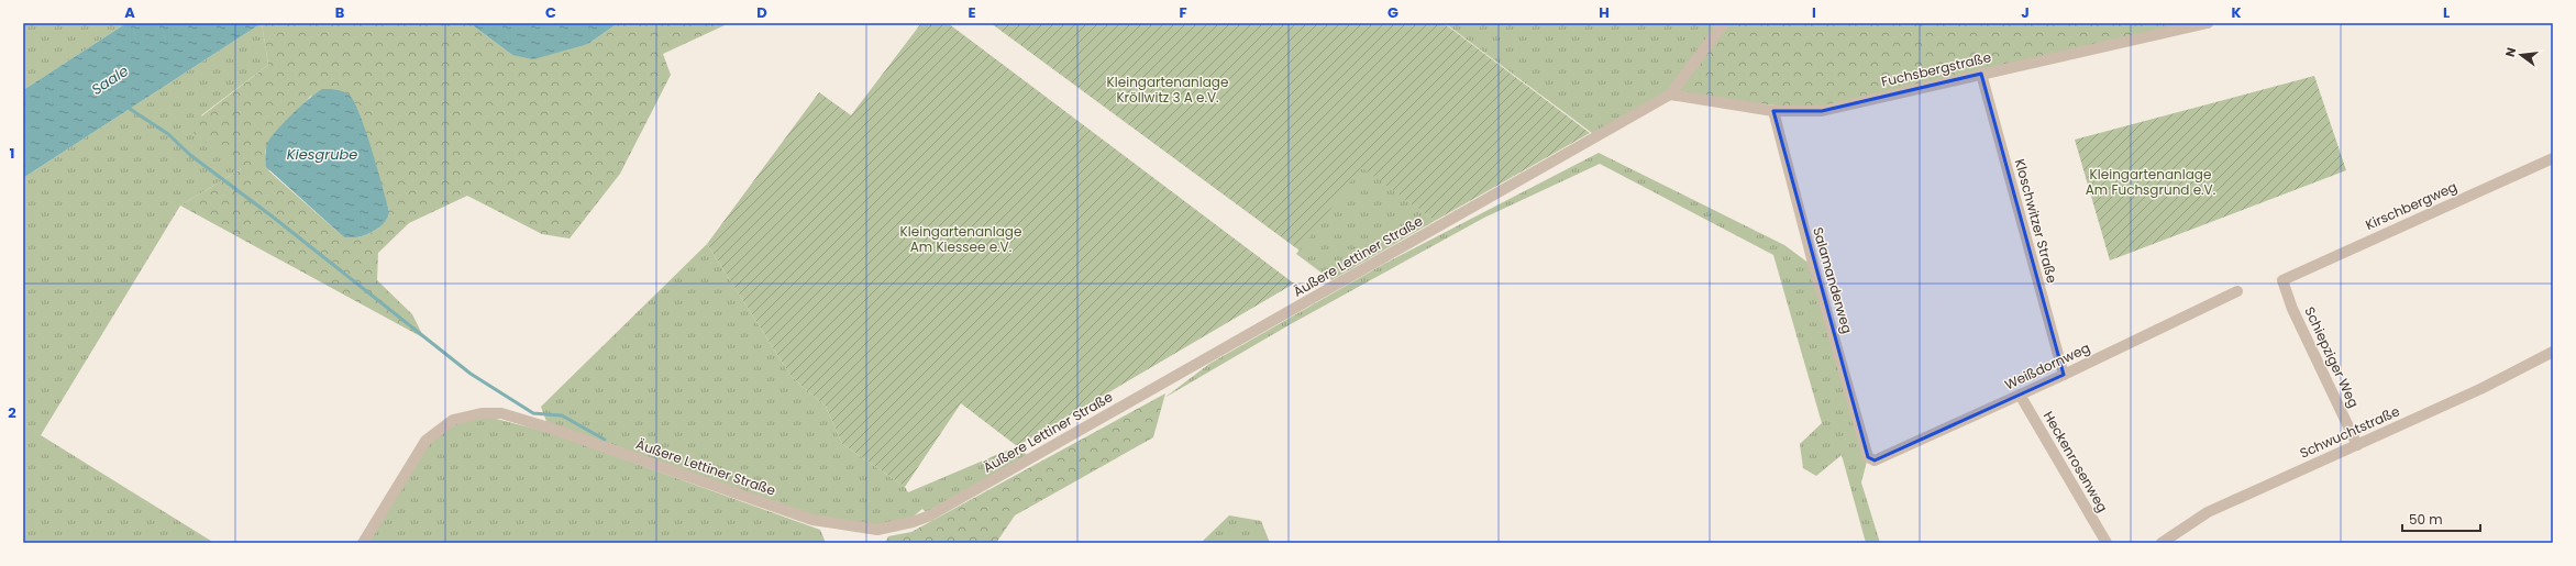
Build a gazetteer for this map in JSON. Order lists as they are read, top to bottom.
{
  "streets": {
    "street": [
      "Fuchsbergstraße",
      "Kirschbergweg",
      "Kloschwitzer Straße",
      "Äußere Lettiner Straße",
      "Salamanderweg",
      "Schiepziger Weg",
      "Weißdornweg",
      "Schwuchtstraße",
      "Heckenrosenweg"
    ]
  },
  "crossings": [
    ["Fuchsbergstraße", "Kloschwitzer Straße"],
    ["Fuchsbergstraße", "Äußere Lettiner Straße"],
    ["Fuchsbergstraße", "Salamanderweg"],
    ["Kirschbergweg", "Schiepziger Weg"],
    ["Kloschwitzer Straße", "Weißdornweg"],
    ["Salamanderweg", "Weißdornweg"],
    ["Schiepziger Weg", "Schwuchtstraße"],
    ["Weißdornweg", "Heckenrosenweg"]
  ],
  "water": ["Saale", "Kiesgrube"],
  "parks": ["Kleingartenanlage Kröllwitz 3 A e.V.", "Kleingartenanlage Am Fuchsgrund e.V.", "Kleingartenanlage Am Kiessee e.V."],
  "scale_bar": "50 m",
  "north": "left",
  "grid": {
    "columns": [
      "A",
      "B",
      "C",
      "D",
      "E",
      "F",
      "G",
      "H",
      "I",
      "J",
      "K",
      "L"
    ],
    "rows": ["1", "2"]
  }
}
